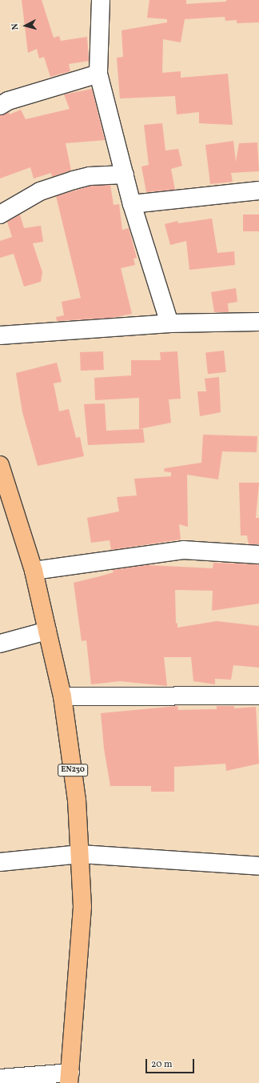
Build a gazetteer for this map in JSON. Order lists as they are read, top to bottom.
{
  "streets": {
    "main road": ["EN230"]
  },
  "scale_bar": "20 m",
  "north": "left"
}
